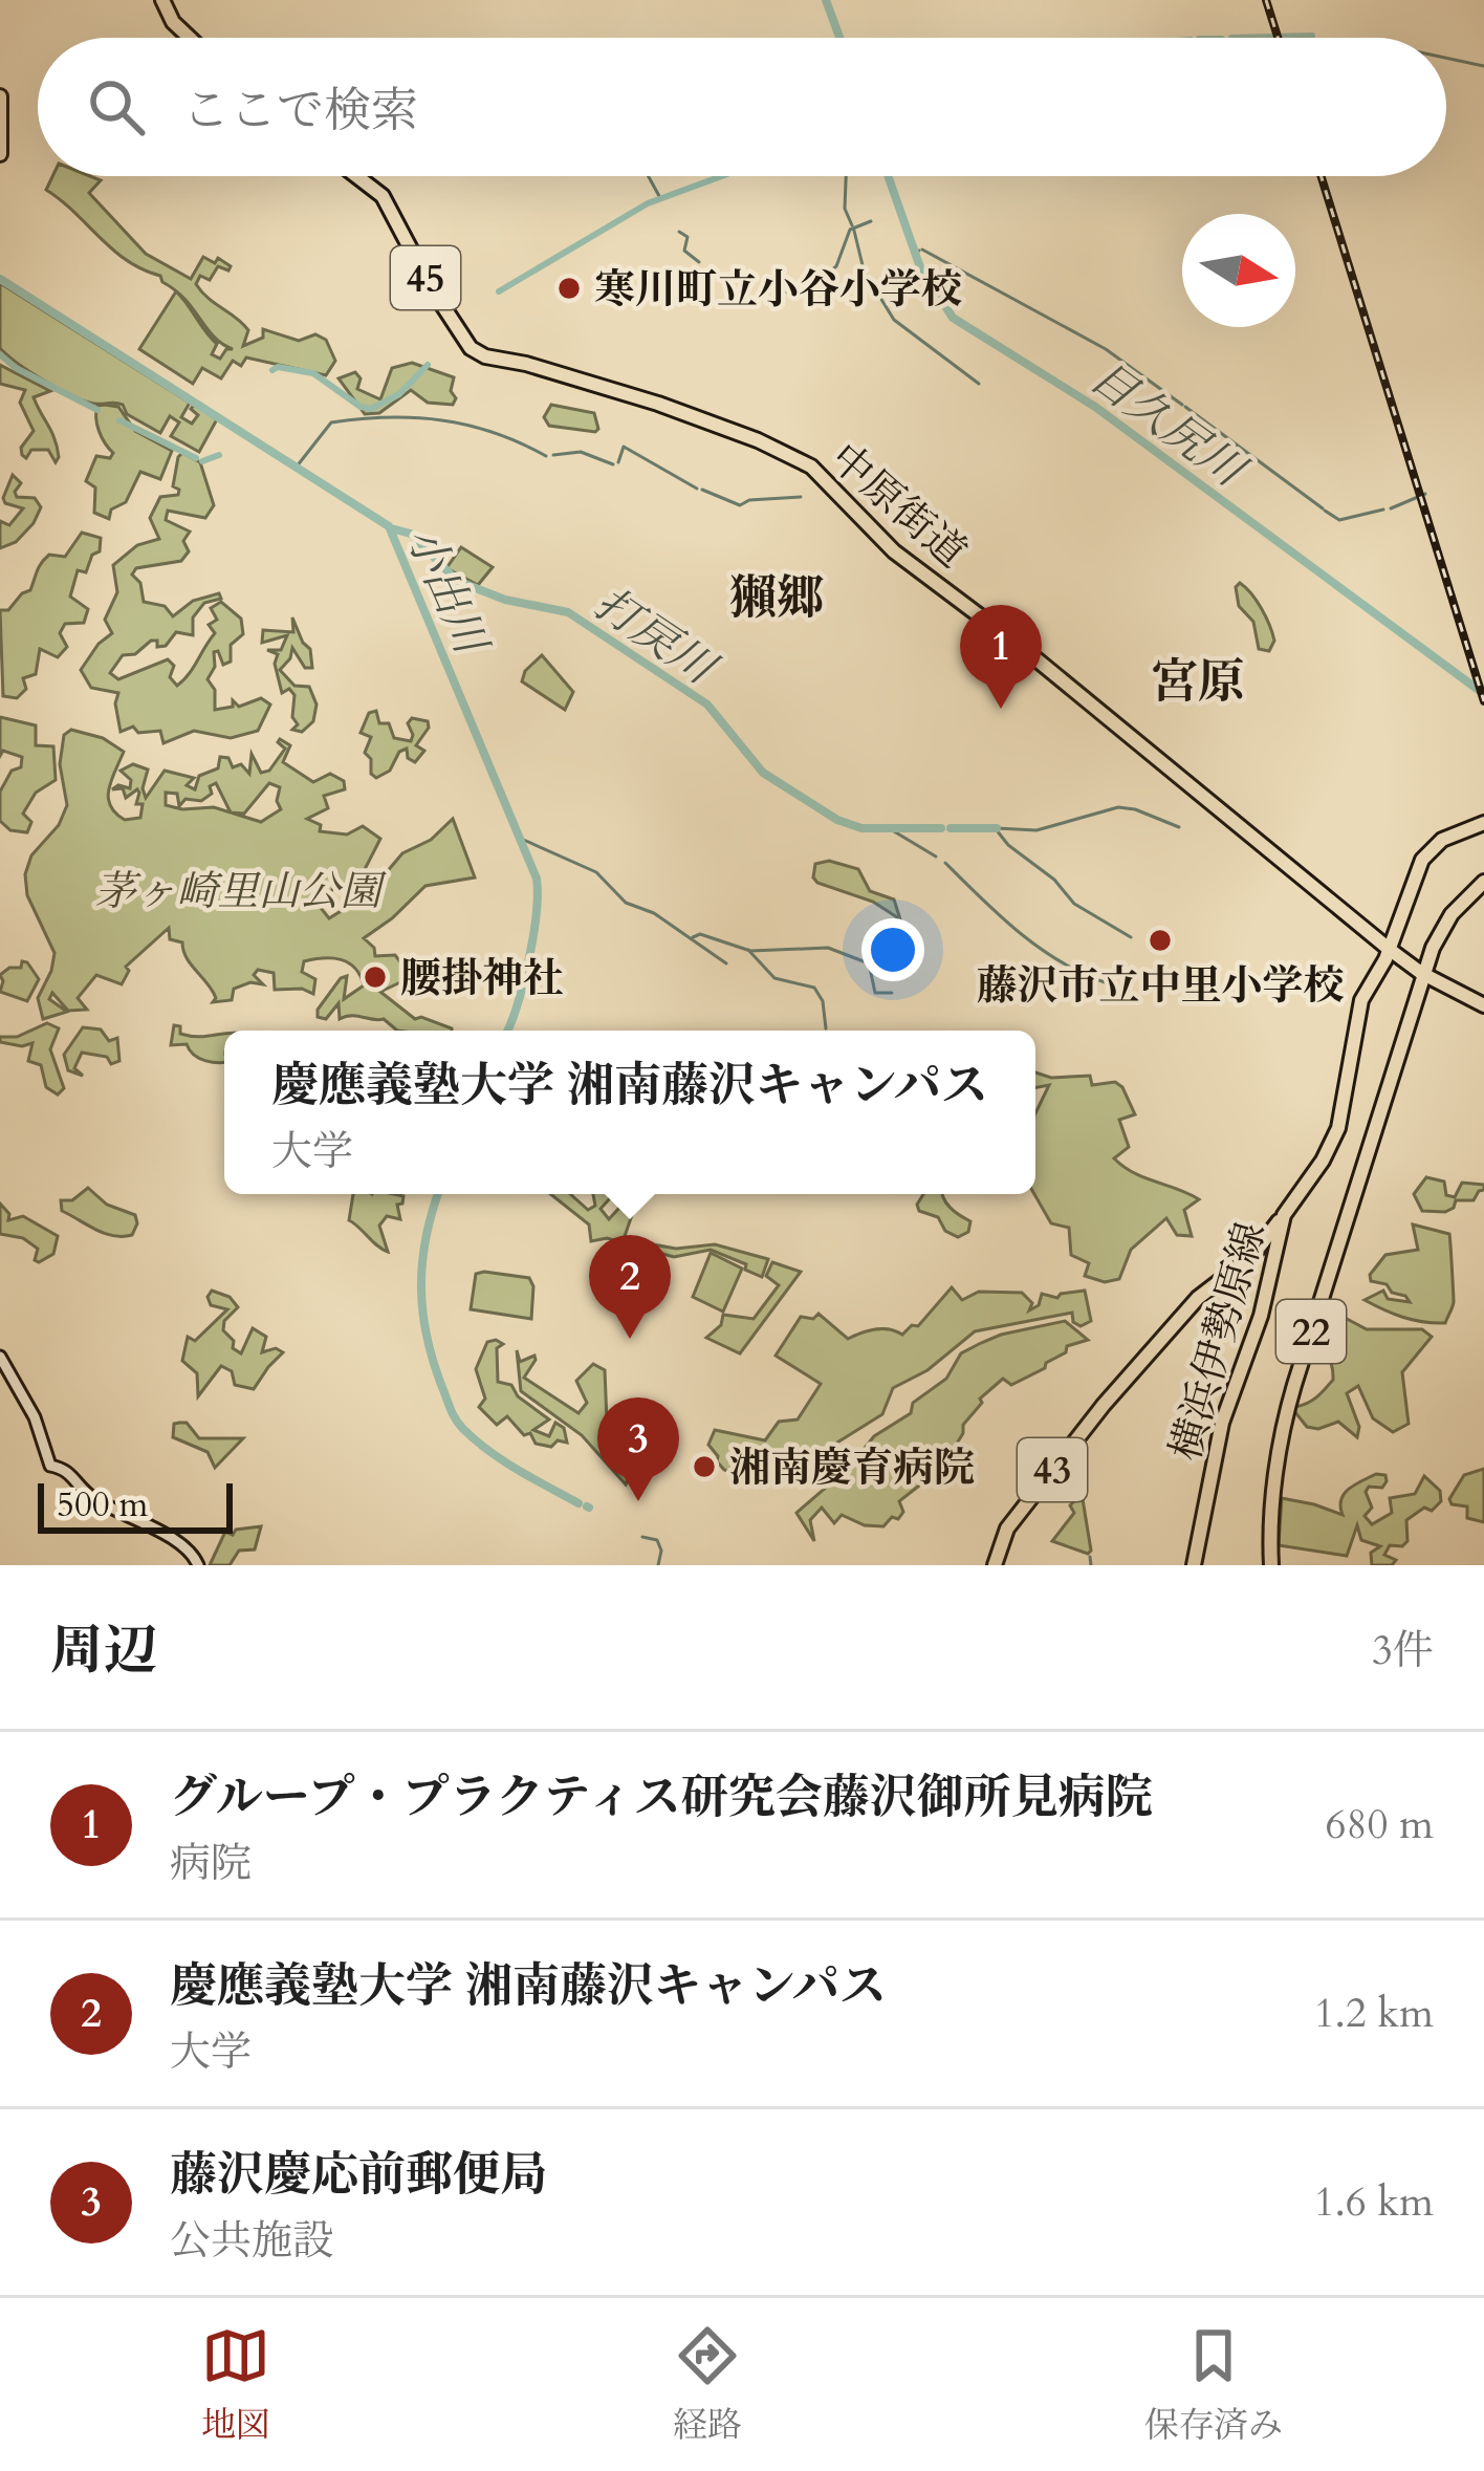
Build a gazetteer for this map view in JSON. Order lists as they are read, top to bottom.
{
  "streets": {
    "main road": [
      "45",
      "中原街道",
      "22",
      "横浜伊勢原線",
      "43"
    ]
  },
  "crossings": [
    ["中原街道", "22"],
    ["中原街道", "横浜伊勢原線"],
    ["横浜伊勢原線", "43"]
  ],
  "districts": ["獺郷", "宮原"],
  "water": ["目久尻川", "小出川", "打戻川"],
  "parks": ["茅ヶ崎里山公園"],
  "places": [
    "寒川町立小谷小学校",
    "藤沢市立中里小学校",
    "腰掛神社",
    "湘南慶育病院"
  ],
  "scale_bar": "500 m",
  "north": "right",
  "page": {
    "search": "ここで検索",
    "pins": ["1", "2", "3"],
    "popup": ["慶應義塾大学 湘南藤沢キャンパス", "大学"],
    "scale": "500 m",
    "heading": ["周辺", "3件"],
    "list": [
      {
        "mark": "1",
        "name": "グループ・プラクティス研究会藤沢御所見病院",
        "note": "病院",
        "value": "680 m"
      },
      {
        "mark": "2",
        "name": "慶應義塾大学 湘南藤沢キャンパス",
        "note": "大学",
        "value": "1.2 km"
      },
      {
        "mark": "3",
        "name": "藤沢慶応前郵便局",
        "note": "公共施設",
        "value": "1.6 km"
      }
    ],
    "nav": ["地図", "経路", "保存済み"]
  }
}
